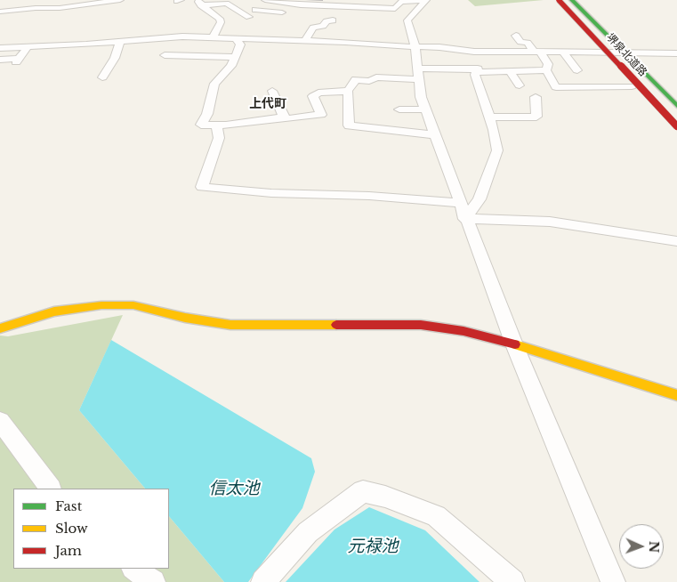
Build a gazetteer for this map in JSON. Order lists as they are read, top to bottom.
{
  "streets": {
    "main road": ["堺泉北道路"]
  },
  "districts": ["上代町"],
  "water": ["信太池", "元禄池"],
  "legend": ["Fast", "Slow", "Jam"],
  "north": "right"
}
